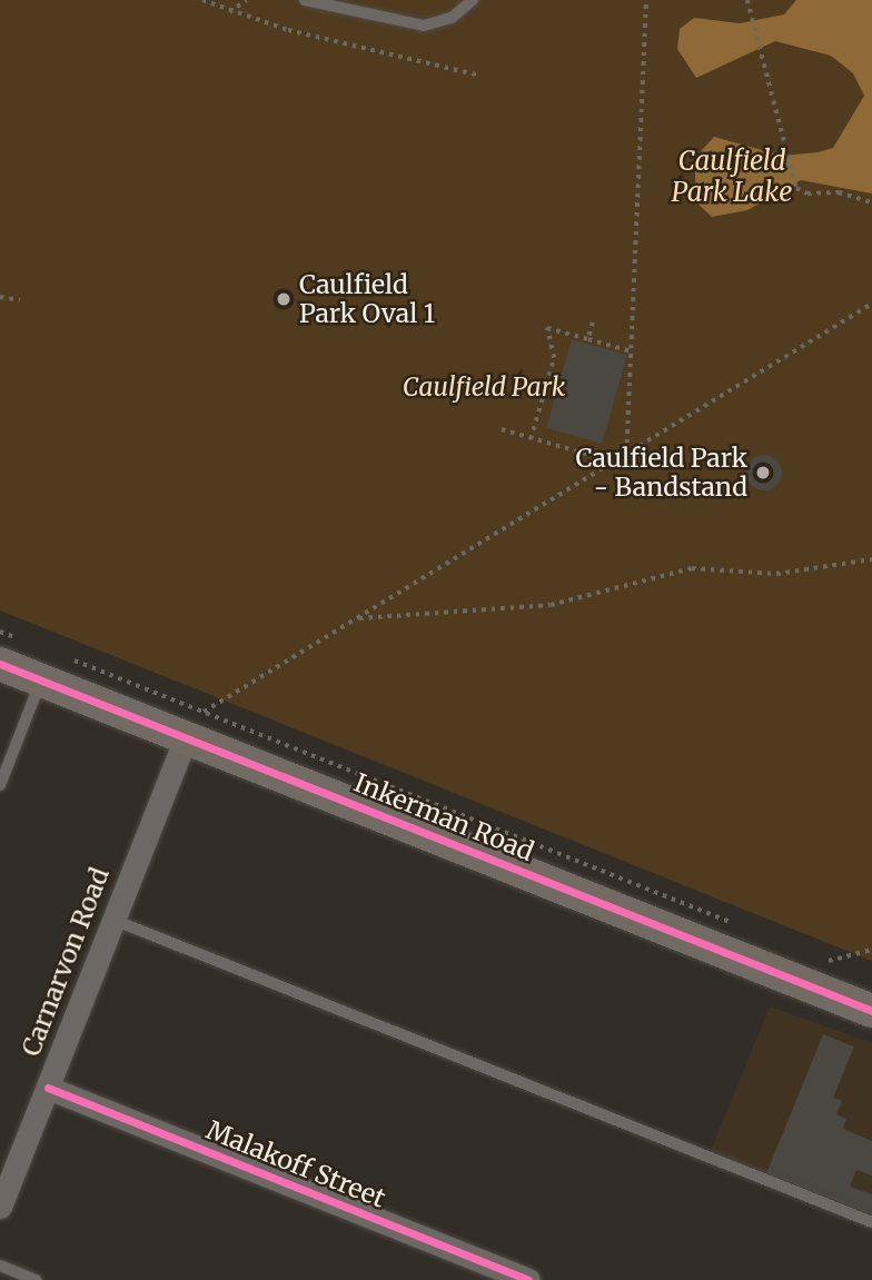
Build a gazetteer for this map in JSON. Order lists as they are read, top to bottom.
{
  "streets": {
    "street": ["Inkerman Road", "Carnarvon Road", "Malakoff Street"]
  },
  "crossings": [
    ["Inkerman Road", "Carnarvon Road"],
    ["Carnarvon Road", "Malakoff Street"]
  ],
  "water": ["Caulfield Park Lake"],
  "parks": ["Caulfield Park"],
  "places": ["Caulfield Park Oval 1", "Caulfield Park - Bandstand"]
}
